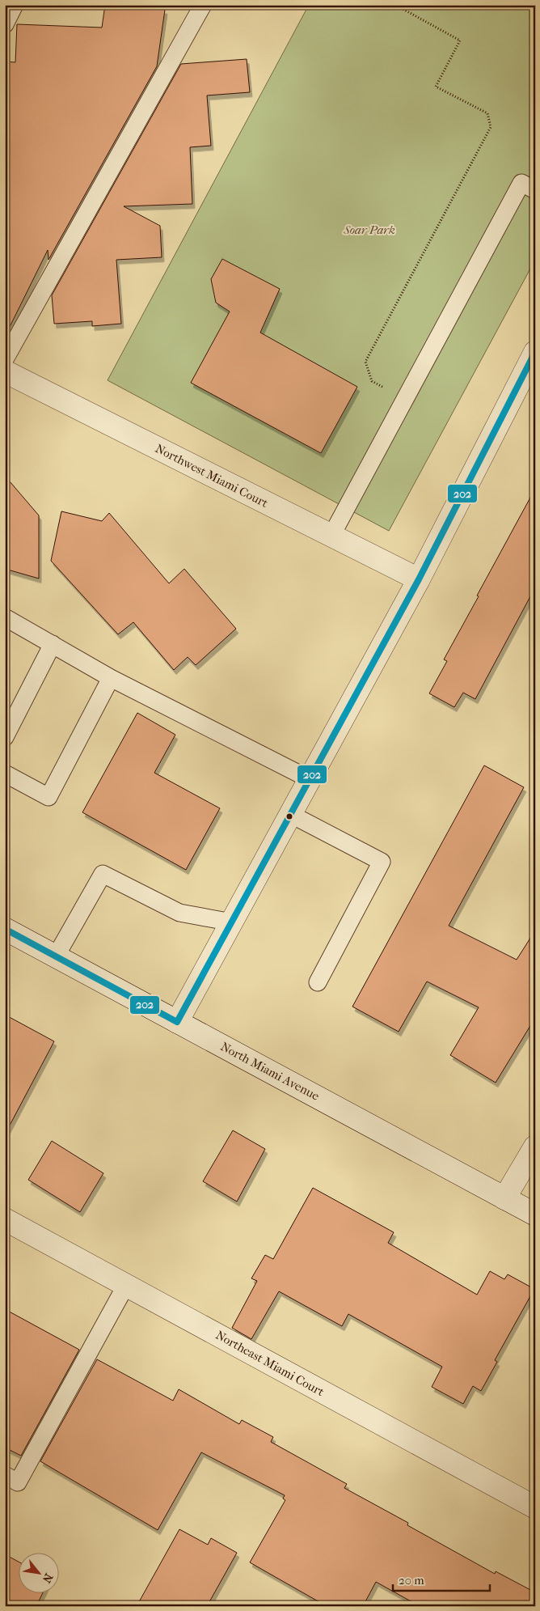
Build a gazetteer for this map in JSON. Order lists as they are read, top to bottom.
{
  "streets": {
    "street": ["Northwest Miami Court", "North Miami Avenue", "Northeast Miami Court"]
  },
  "parks": ["Soar Park"],
  "lines": ["transit line 202"],
  "scale_bar": "20 m",
  "north": "bottom right"
}
